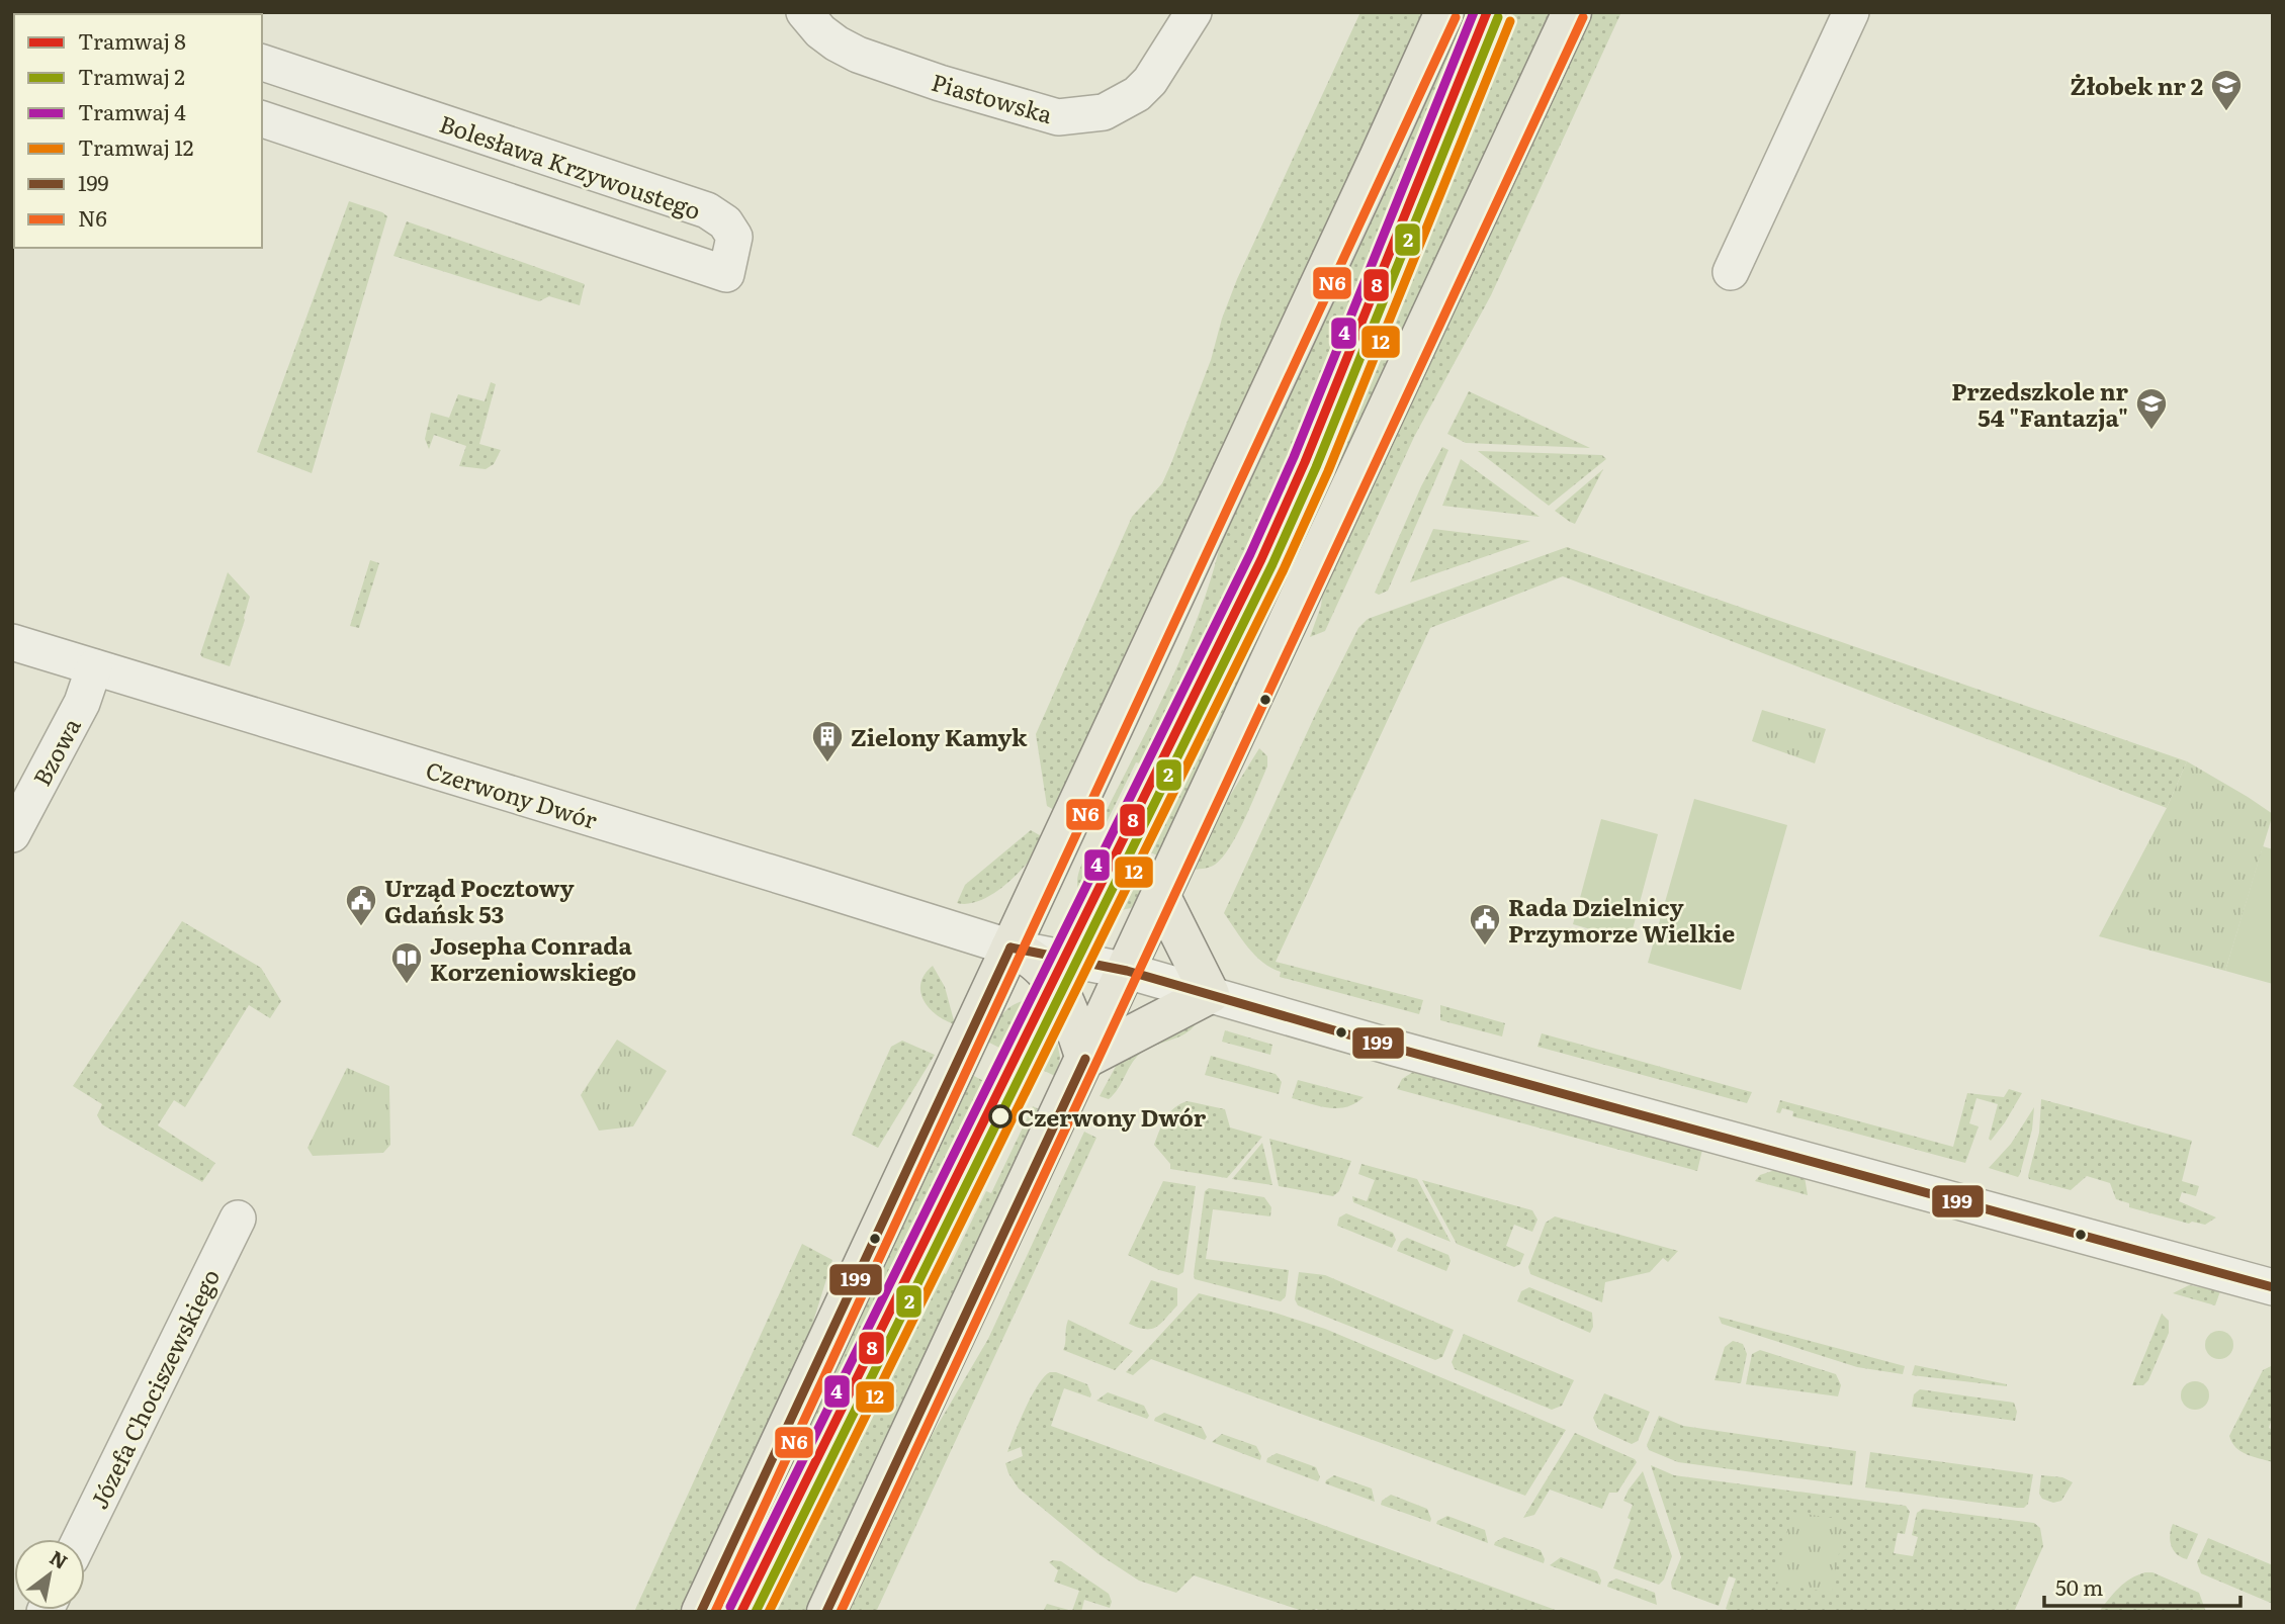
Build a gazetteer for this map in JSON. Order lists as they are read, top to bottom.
{
  "streets": {
    "street": [
      "Piastowska",
      "Bolesława Krzywoustego",
      "Bzowa",
      "Czerwony Dwór",
      "Józefa Chociszewskiego"
    ]
  },
  "crossings": [
    ["Bzowa", "Czerwony Dwór"]
  ],
  "places": {
    "school or university": ["Żłobek nr 2", "Przedszkole nr 54 \"Fantazja\""],
    "building": ["Zielony Kamyk"],
    "public building": ["Urząd Pocztowy Gdańsk 53", "Rada Dzielnicy Przymorze Wielkie"],
    "library": ["Josepha Conrada Korzeniowskiego"],
    "other": ["Czerwony Dwór"]
  },
  "lines": [
    "tram line 8",
    "tram line 4",
    "tram line 2",
    "transit line N6",
    "tram line 12",
    "transit line 199"
  ],
  "legend": [
    "Tramwaj 8",
    "Tramwaj 2",
    "Tramwaj 4",
    "Tramwaj 12",
    "199",
    "N6"
  ],
  "scale_bar": "50 m",
  "north": "top right"
}
